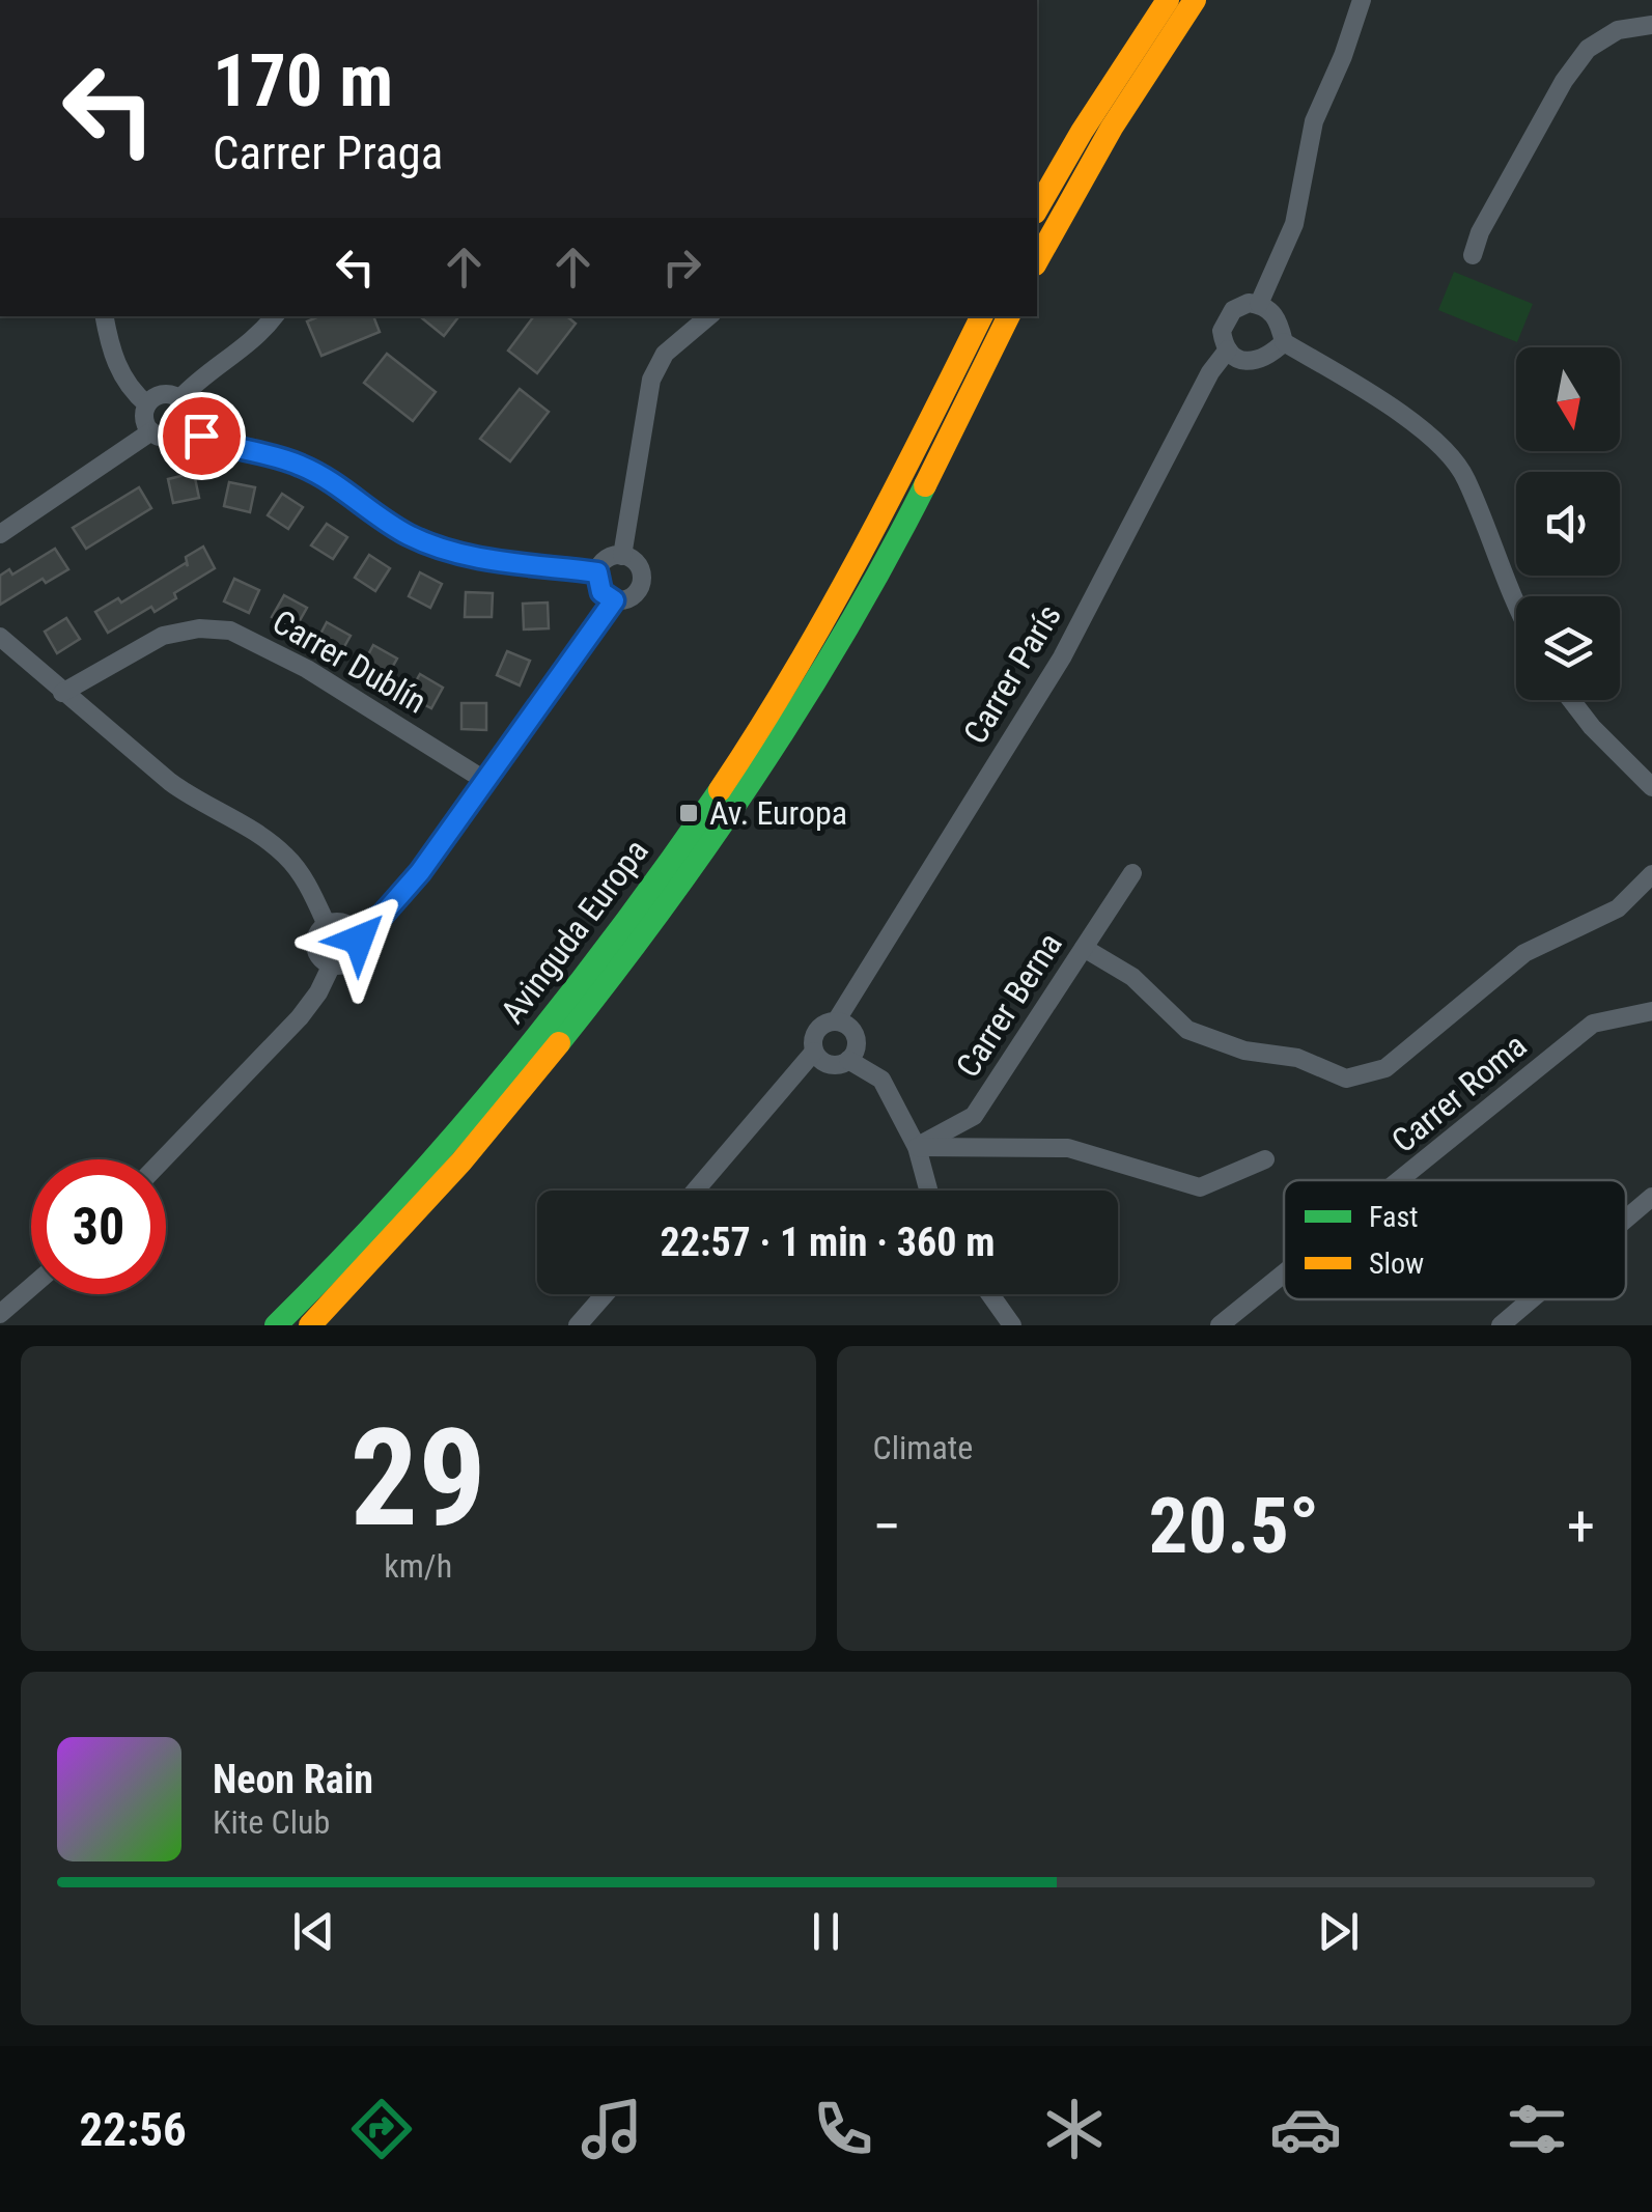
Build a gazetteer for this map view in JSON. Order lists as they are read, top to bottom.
{
  "streets": {
    "main road": ["Avinguda Europa"],
    "street": [
      "Carrer Dublín",
      "Carrer París",
      "Carrer Berna",
      "Carrer Roma"
    ]
  },
  "places": {
    "transit": ["Av. Europa"]
  },
  "legend": ["Fast", "Slow"],
  "north": "bottom",
  "page": {
    "turn": ["170 m", "Carrer Praga"],
    "limit": "30",
    "trip": "22:57 · 1 min · 360 m",
    "tile": [
      ["29", "km/h"],
      "Climate"
    ],
    "heat": ["−", "20.5°", "+"],
    "song": ["Neon Rain", "Kite Club"],
    "tabs": "22:56"
  }
}
